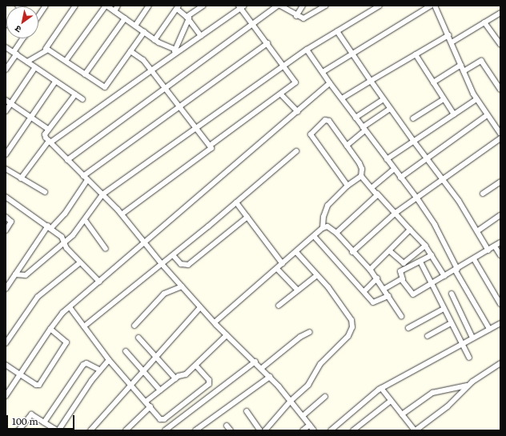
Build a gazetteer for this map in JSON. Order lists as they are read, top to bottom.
{
  "scale_bar": "100 m",
  "north": "bottom left"
}
